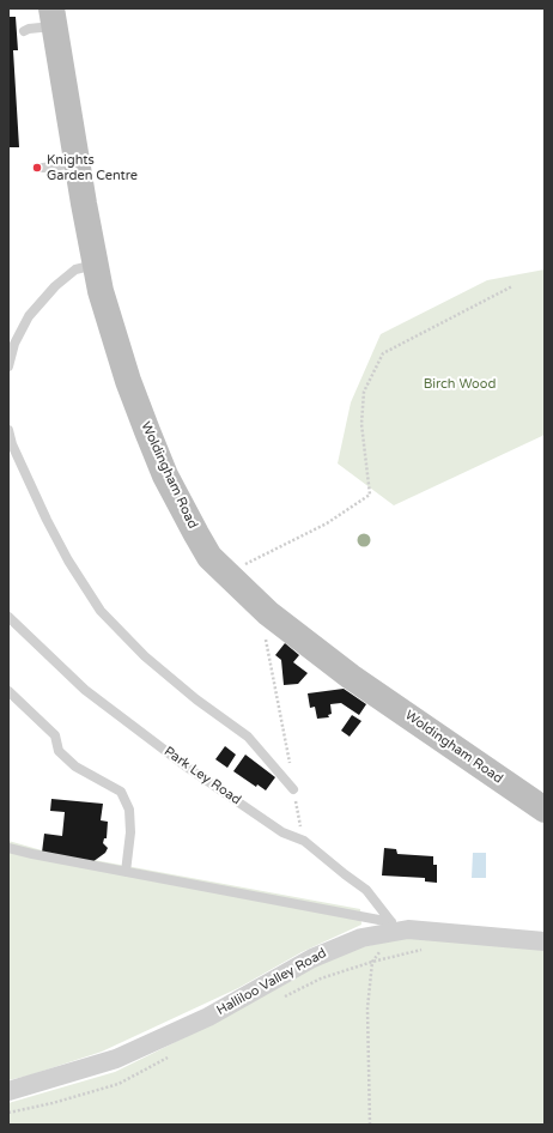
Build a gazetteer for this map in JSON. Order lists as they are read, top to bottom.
{
  "streets": {
    "street": ["Woldingham Road", "Halliloo Valley Road"],
    "lane": ["Park Ley Road"]
  },
  "crossings": [
    ["Park Ley Road", "Halliloo Valley Road"]
  ],
  "parks": ["Birch Wood"],
  "places": ["Knights Garden Centre"]
}
